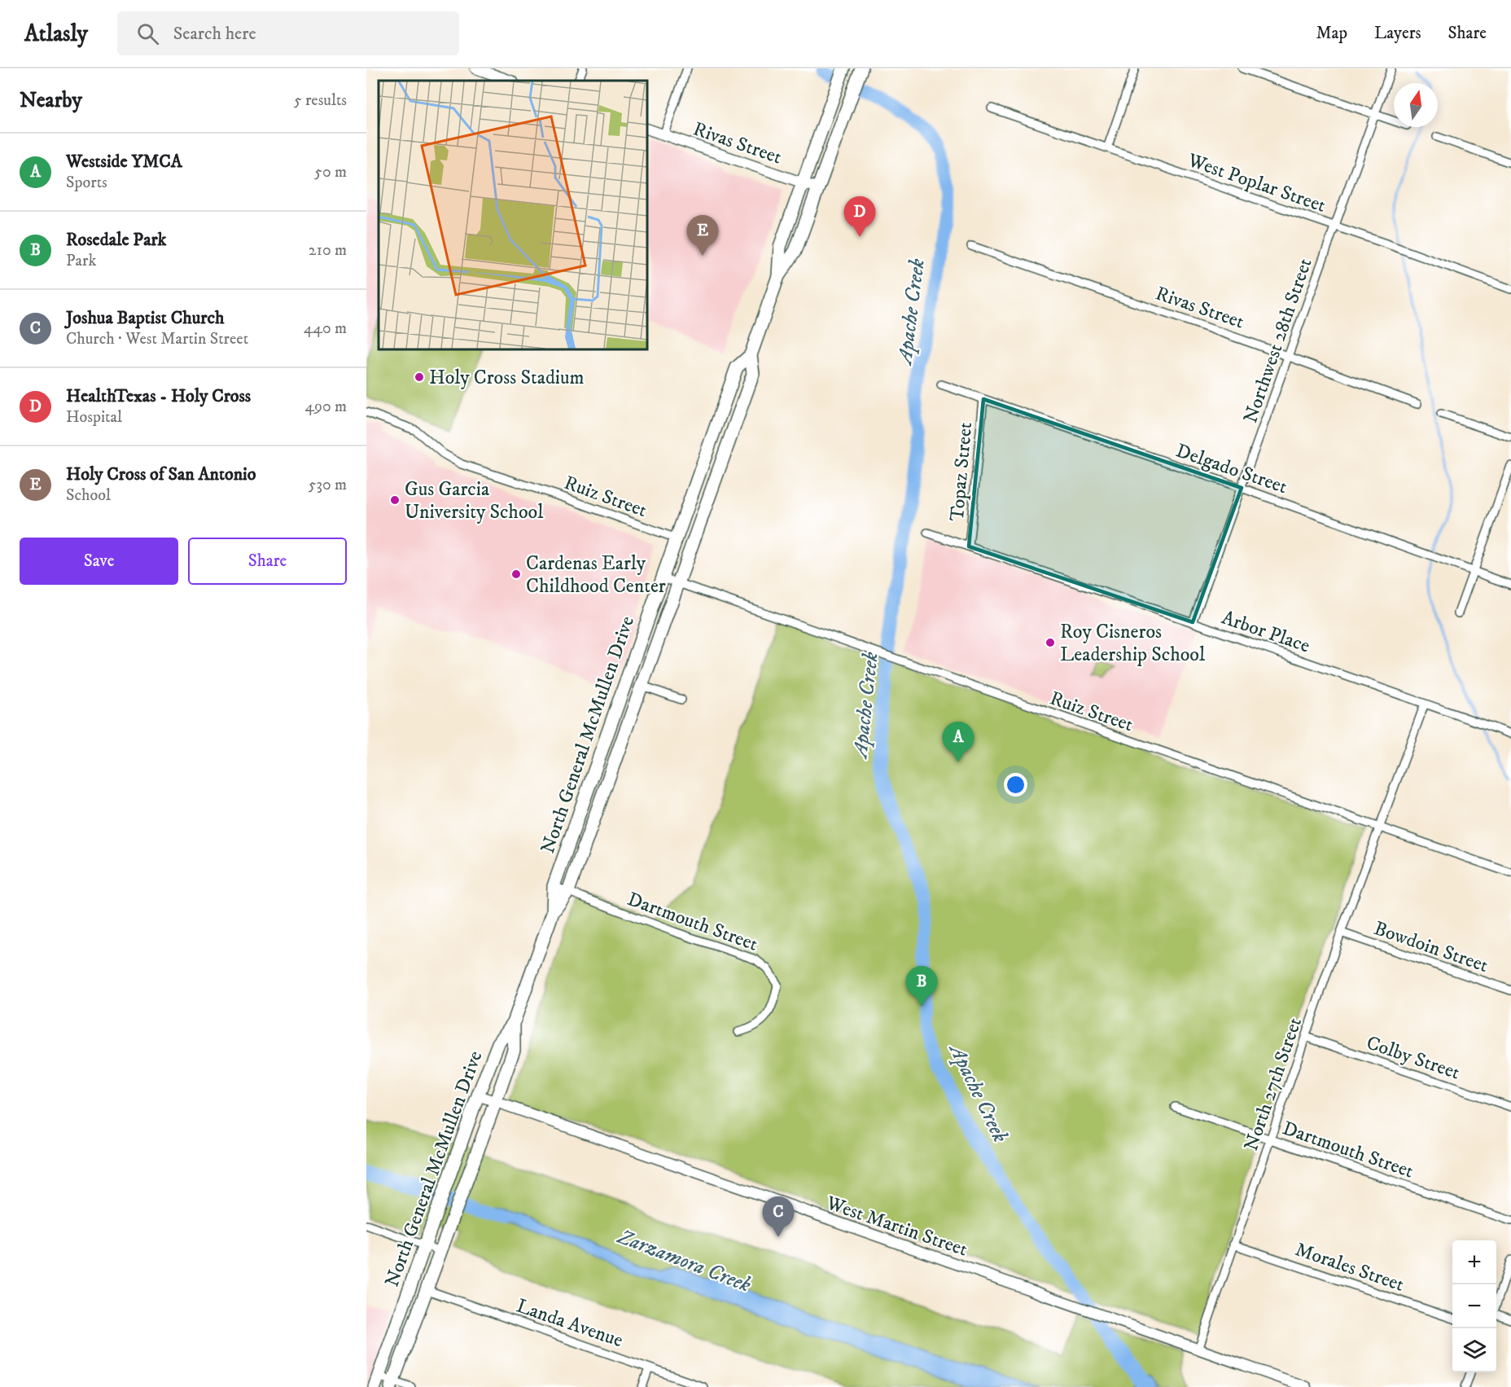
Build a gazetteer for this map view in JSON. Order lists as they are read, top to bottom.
{
  "streets": {
    "main road": ["North General McMullen Drive"],
    "street": [
      "Rivas Street",
      "West Poplar Street",
      "Northwest 28th Street",
      "Delgado Street",
      "Topaz Street",
      "Ruiz Street",
      "Arbor Place",
      "Dartmouth Street",
      "Bowdoin Street",
      "Colby Street",
      "North 27th Street",
      "West Martin Street",
      "Morales Street",
      "Landa Avenue"
    ]
  },
  "crossings": [
    ["Rivas Street", "Northwest 28th Street"],
    ["Rivas Street", "North General McMullen Drive"],
    ["West Poplar Street", "Northwest 28th Street"],
    ["Northwest 28th Street", "Delgado Street"],
    ["Northwest 28th Street", "Arbor Place"],
    ["Delgado Street", "Topaz Street"],
    ["Topaz Street", "Arbor Place"],
    ["Ruiz Street", "North General McMullen Drive"],
    ["Ruiz Street", "North 27th Street"],
    ["Arbor Place", "North 27th Street"],
    ["North General McMullen Drive", "Dartmouth Street"],
    ["North General McMullen Drive", "West Martin Street"],
    ["North General McMullen Drive", "Landa Avenue"],
    ["Dartmouth Street", "North 27th Street"],
    ["Bowdoin Street", "North 27th Street"],
    ["Colby Street", "North 27th Street"],
    ["North 27th Street", "West Martin Street"],
    ["North 27th Street", "Morales Street"]
  ],
  "water": ["Apache Creek", "Zarzamora Creek"],
  "places": [
    "Holy Cross Stadium",
    "Gus Garcia University School",
    "Cardenas Early Childhood Center",
    "Roy Cisneros Leadership School"
  ],
  "north": "top",
  "page": {
    "header": "Atlasly",
    "search": "Search here",
    "nav": ["Map", "Layers", "Share"],
    "heading": ["Nearby", "5 results"],
    "list": [
      {
        "mark": "A",
        "name": "Westside YMCA",
        "note": "Sports",
        "value": "50 m"
      },
      {
        "mark": "B",
        "name": "Rosedale Park",
        "note": "Park",
        "value": "210 m"
      },
      {
        "mark": "C",
        "name": "Joshua Baptist Church",
        "note": "Church · West Martin Street",
        "value": "440 m"
      },
      {
        "mark": "D",
        "name": "HealthTexas - Holy Cross",
        "note": "Hospital",
        "value": "490 m"
      },
      {
        "mark": "E",
        "name": "Holy Cross of San Antonio",
        "note": "School",
        "value": "530 m"
      }
    ],
    "pins": [
      "D",
      "E",
      "A",
      "B",
      "C"
    ],
    "buttons": ["Save", "Share"],
    "map_buttons": ["+", "−"]
  }
}
